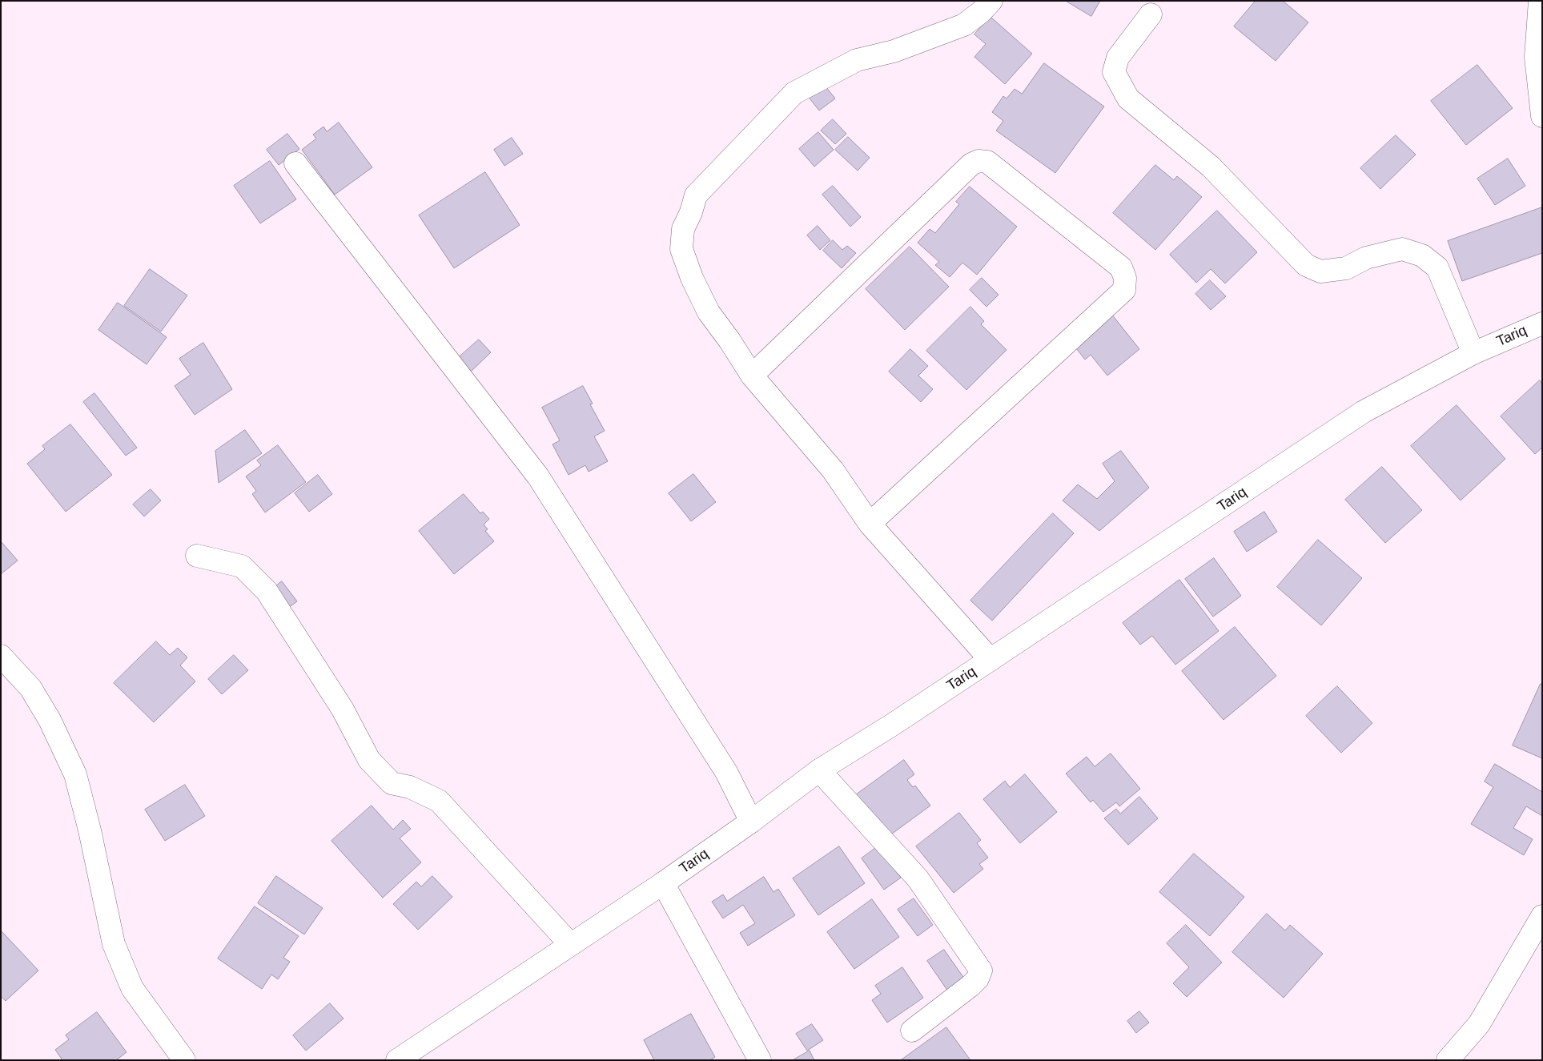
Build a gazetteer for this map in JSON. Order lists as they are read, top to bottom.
{
  "streets": {
    "street": ["Tariq"]
  }
}
